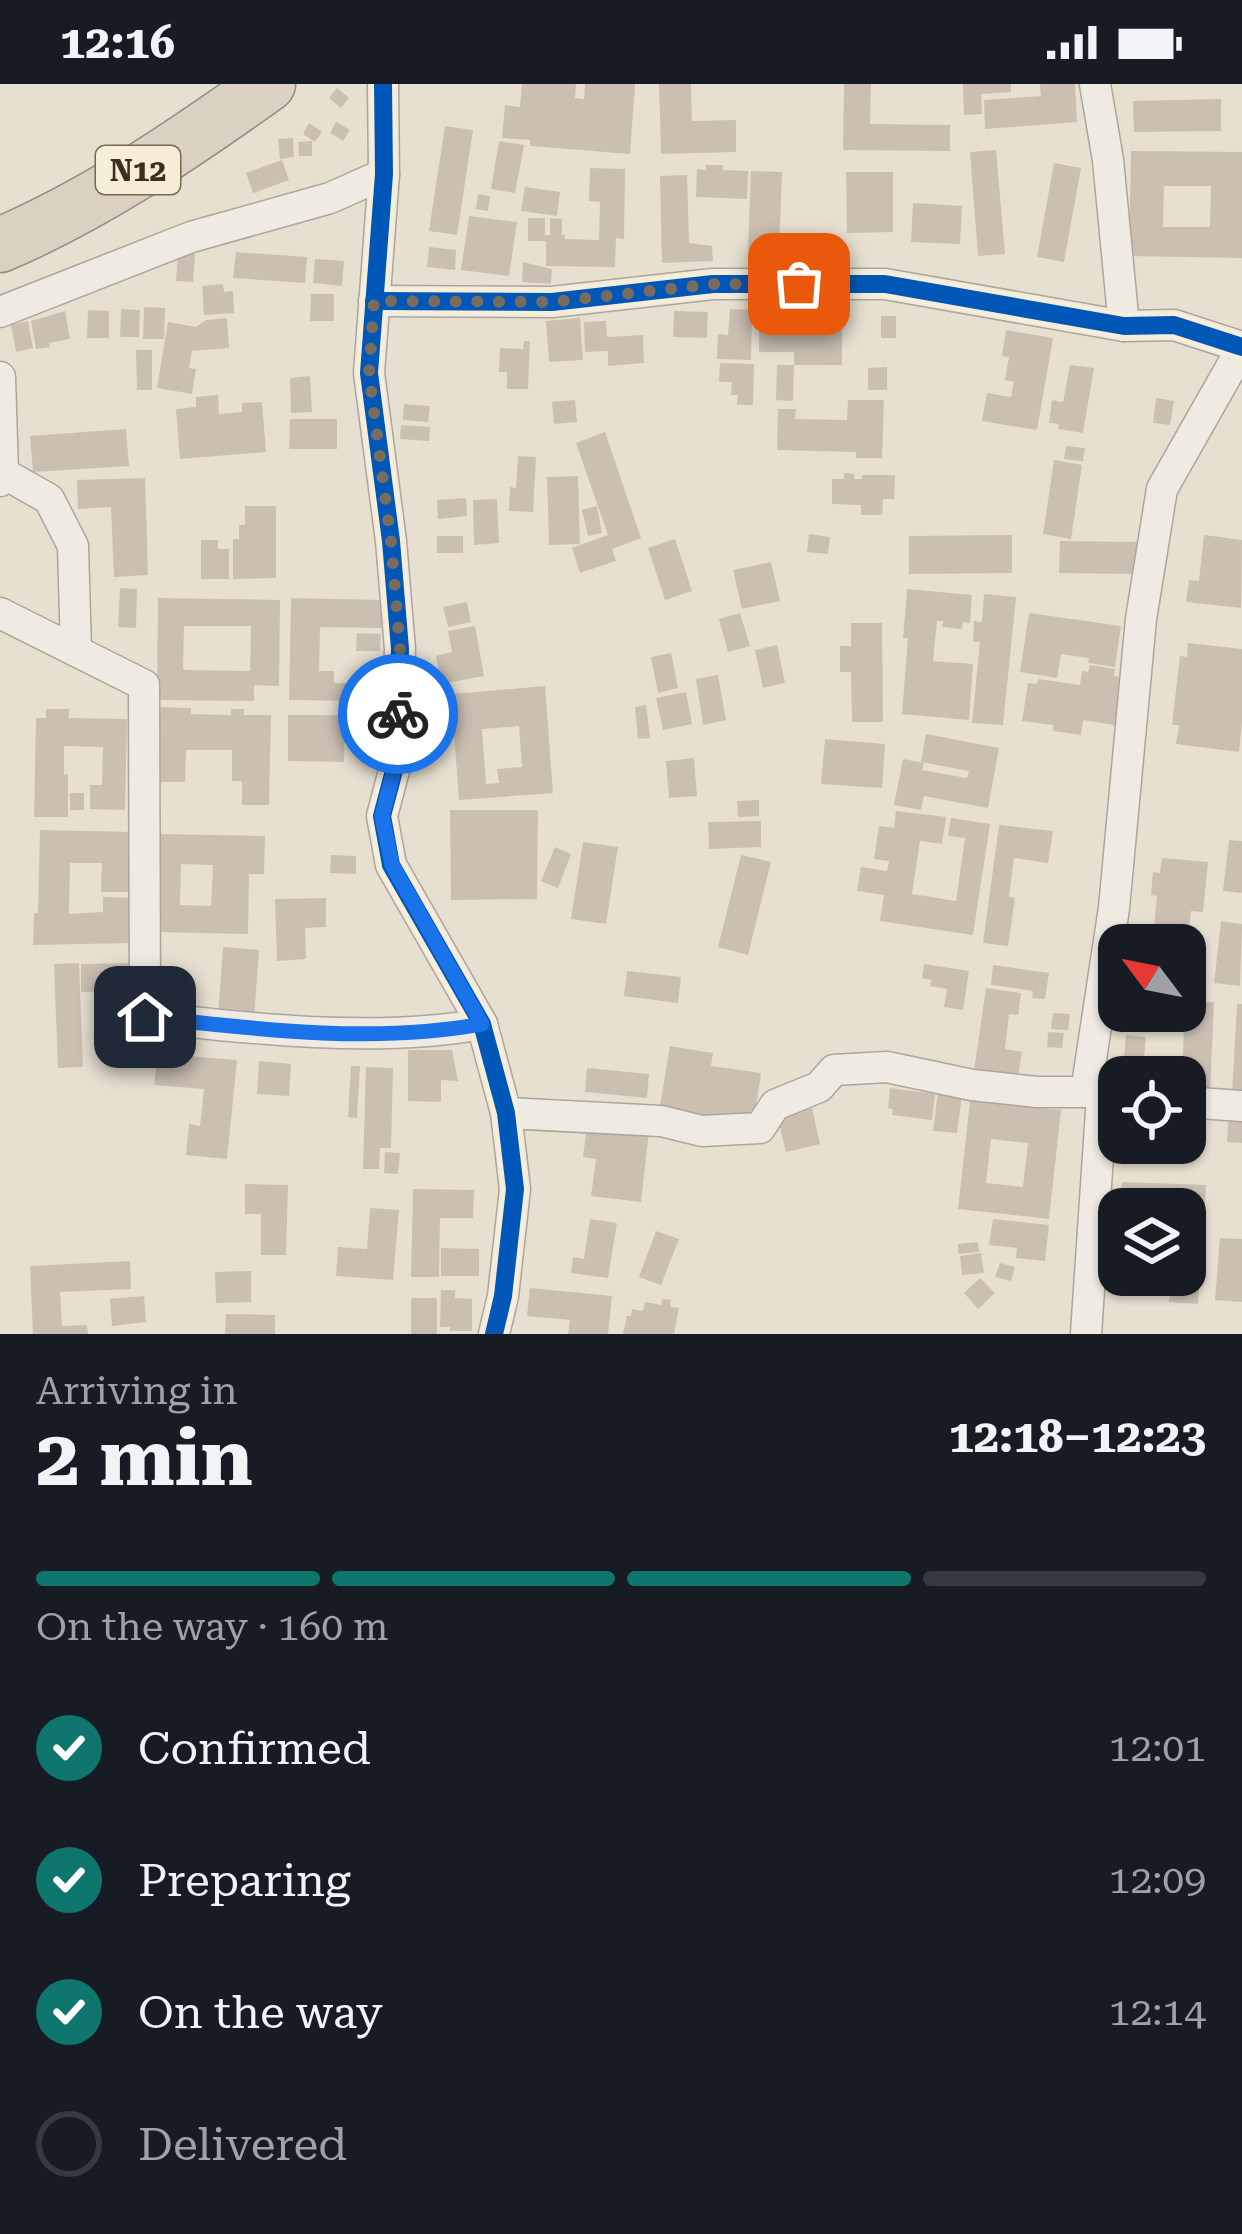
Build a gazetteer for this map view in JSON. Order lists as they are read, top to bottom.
{
  "streets": {
    "highway": ["N12"]
  },
  "north": "top left",
  "page": {
    "status": "12:16",
    "heading": ["2 min", "Arriving in", "12:18–12:23"],
    "bar": "On the way · 160 m",
    "list": [
      ["Confirmed", "12:01"],
      ["Preparing", "12:09"],
      ["On the way", "12:14"],
      "Delivered"
    ]
  }
}
